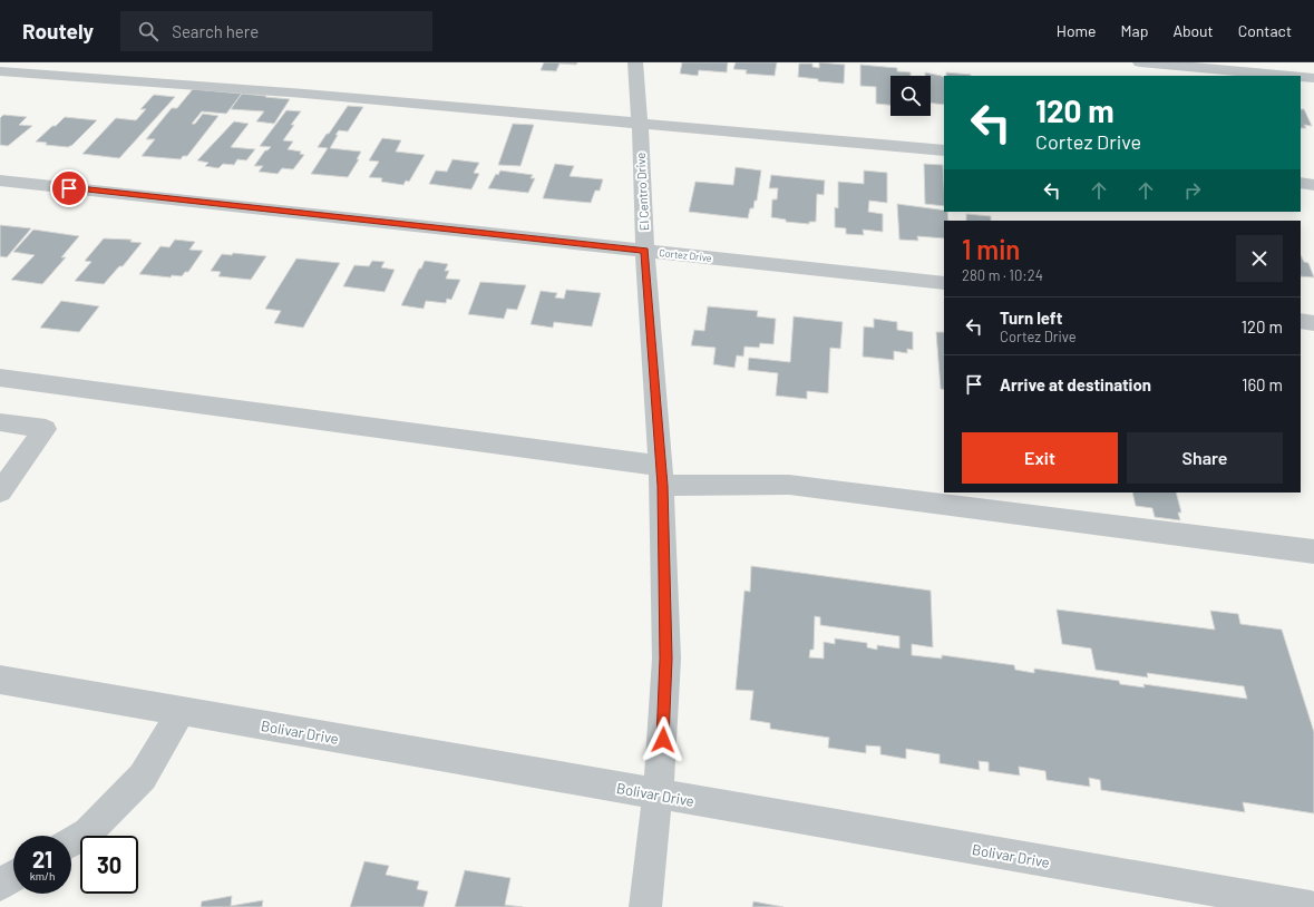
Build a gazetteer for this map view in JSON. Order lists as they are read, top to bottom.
{
  "streets": {
    "street": ["El Centro Drive", "Cortez Drive", "Bolivar Drive"]
  },
  "crossings": [
    ["El Centro Drive", "Cortez Drive"],
    ["El Centro Drive", "Bolivar Drive"]
  ],
  "page": {
    "header": "Routely",
    "search": "Search here",
    "nav": [
      "Home",
      "Map",
      "About",
      "Contact"
    ],
    "turn": ["120 m", "Cortez Drive"],
    "heading": ["1 min", "280 m · 10:24"],
    "list": [
      {
        "name": "Turn left",
        "note": "Cortez Drive",
        "value": "120 m"
      },
      {
        "name": "Arrive at destination",
        "value": "160 m"
      }
    ],
    "buttons": ["Exit", "Share"],
    "speed": "21 km/h",
    "limit": "30"
  }
}
